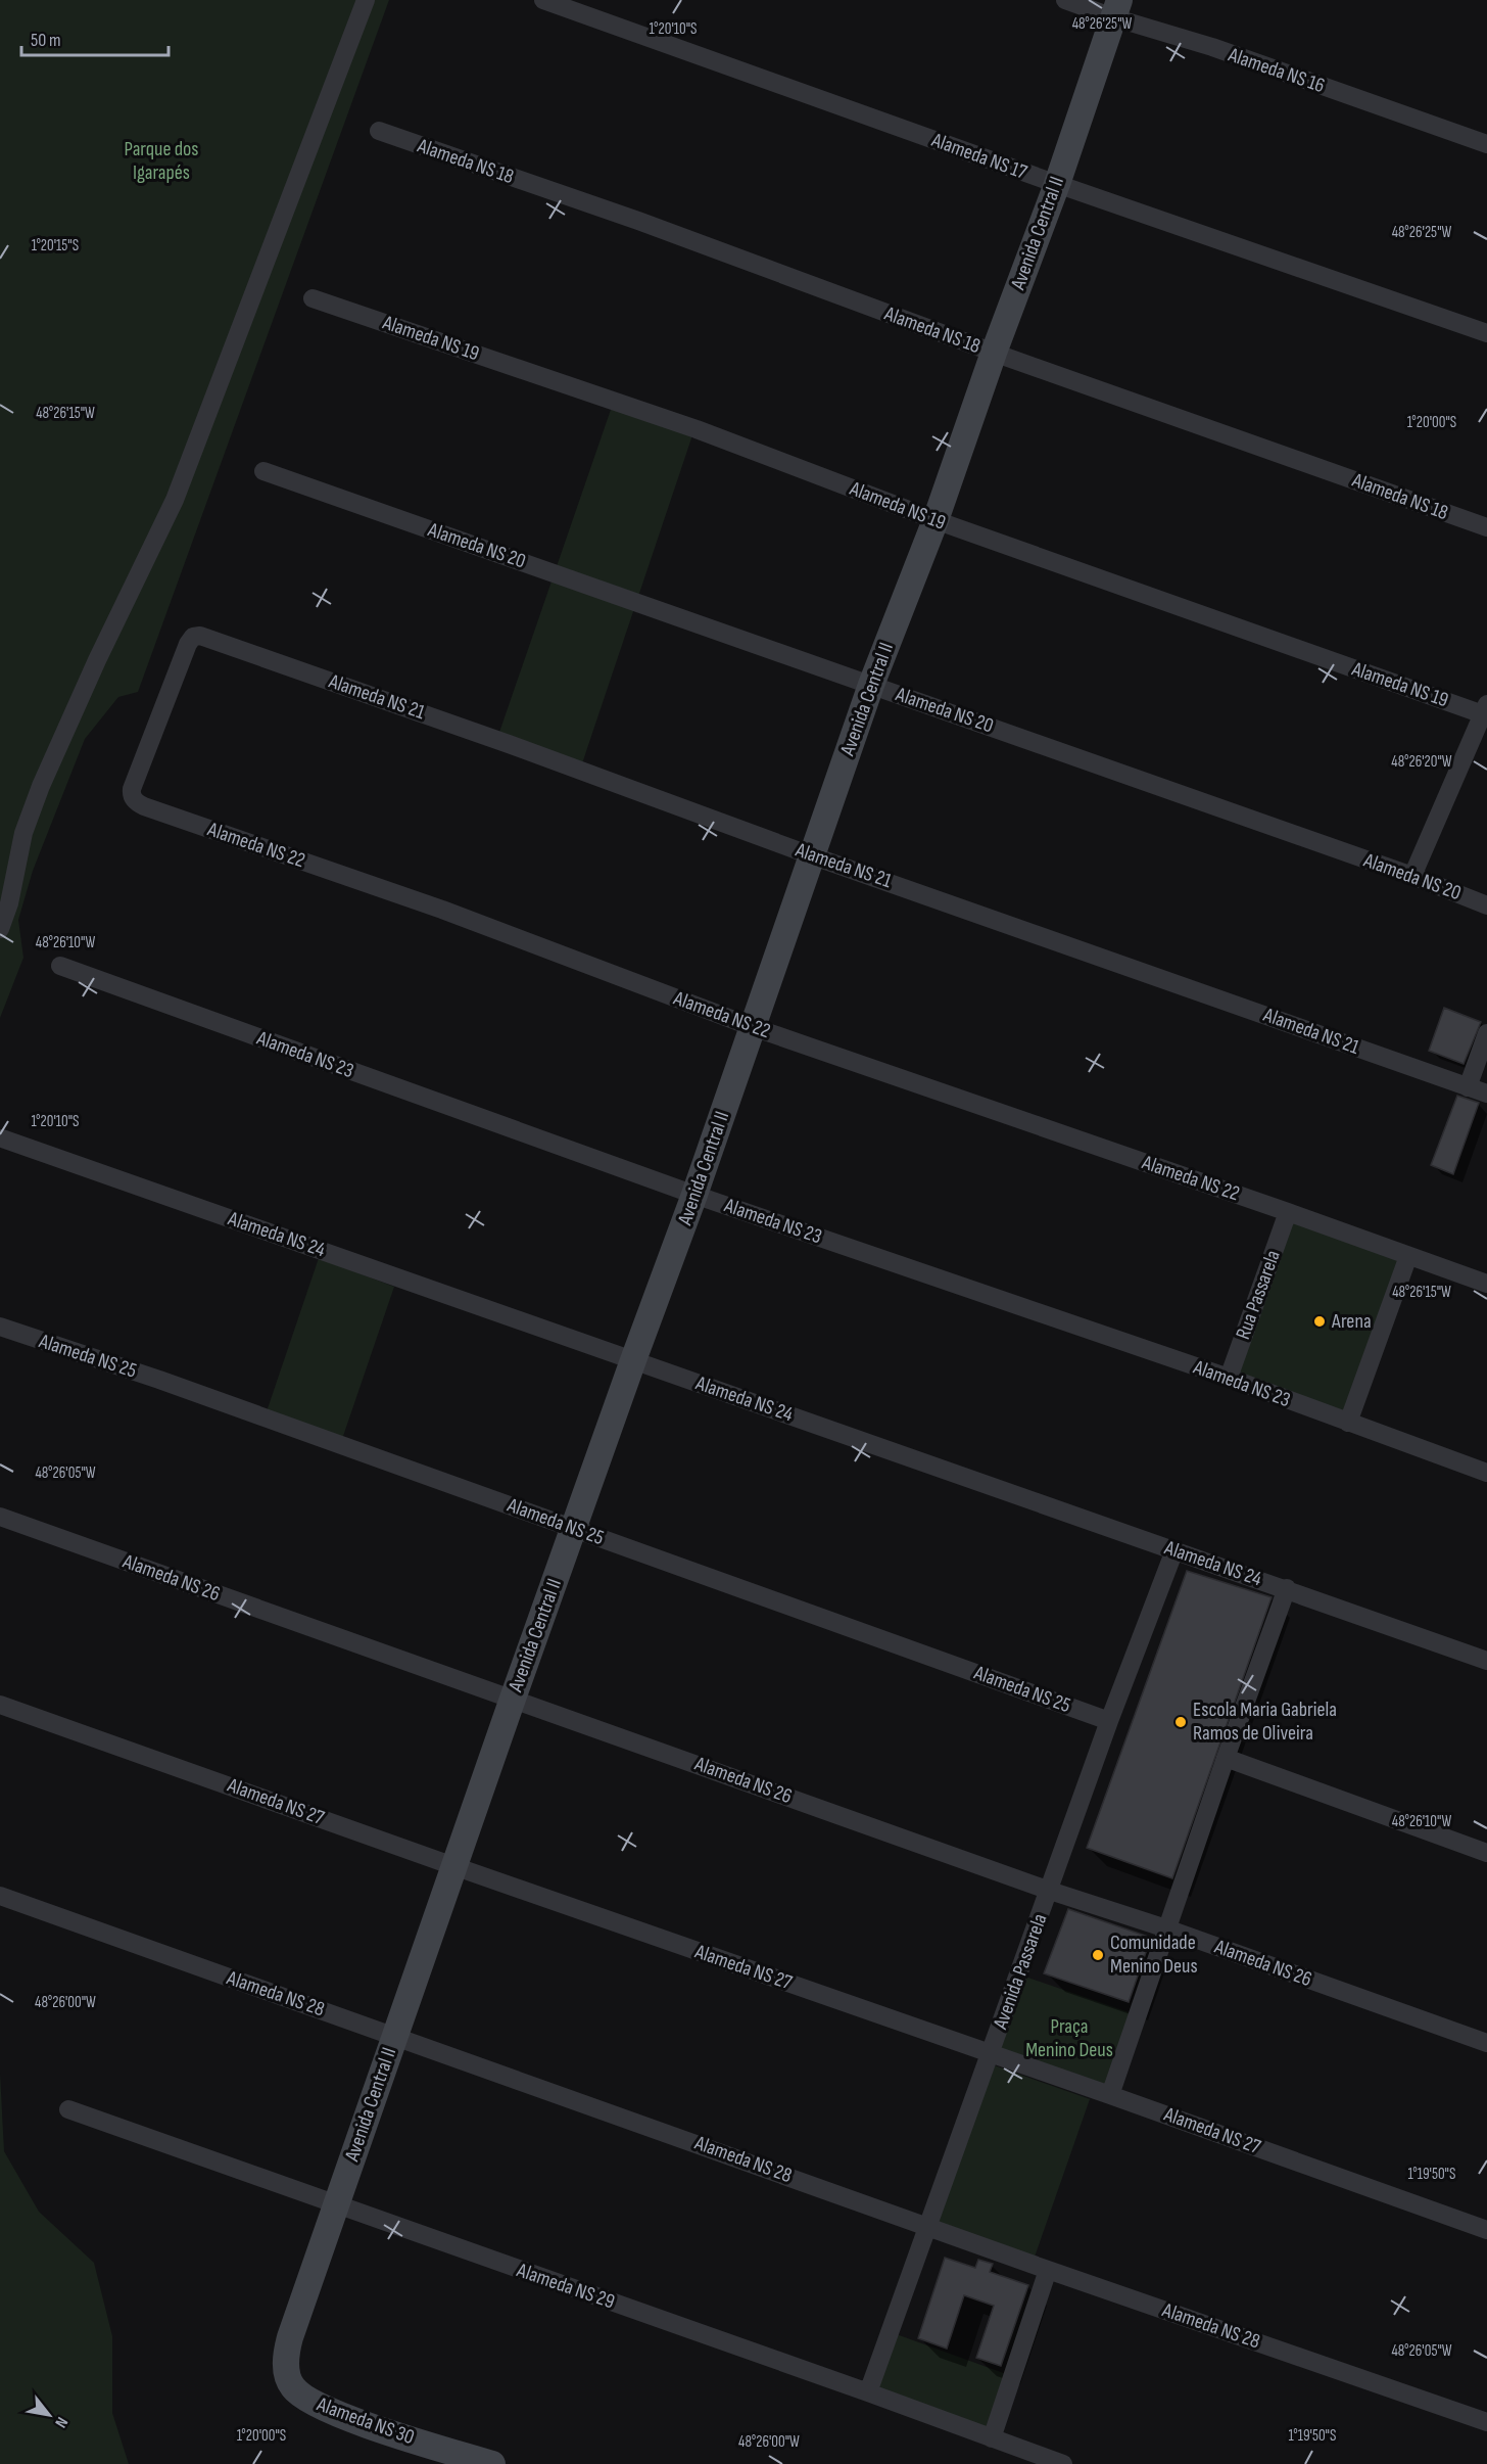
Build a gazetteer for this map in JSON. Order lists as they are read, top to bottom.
{
  "streets": {
    "street": [
      "Alameda NS 16",
      "Alameda NS 17",
      "Alameda NS 18",
      "Avenida Central II",
      "Alameda NS 19",
      "Alameda NS 20",
      "Alameda NS 21",
      "Alameda NS 22",
      "Alameda NS 23",
      "Alameda NS 24",
      "Rua Passarela",
      "Alameda NS 25",
      "Alameda NS 26",
      "Alameda NS 27",
      "Avenida Passarela",
      "Alameda NS 28",
      "Alameda NS 29",
      "Alameda NS 30"
    ]
  },
  "crossings": [
    ["Alameda NS 16", "Avenida Central II"],
    ["Alameda NS 17", "Avenida Central II"],
    ["Alameda NS 18", "Avenida Central II"],
    ["Avenida Central II", "Alameda NS 19"],
    ["Avenida Central II", "Alameda NS 20"],
    ["Avenida Central II", "Alameda NS 21"],
    ["Avenida Central II", "Alameda NS 22"],
    ["Avenida Central II", "Alameda NS 23"],
    ["Avenida Central II", "Alameda NS 24"],
    ["Avenida Central II", "Alameda NS 25"],
    ["Avenida Central II", "Alameda NS 26"],
    ["Avenida Central II", "Alameda NS 27"],
    ["Avenida Central II", "Alameda NS 28"],
    ["Avenida Central II", "Alameda NS 29"],
    ["Avenida Central II", "Alameda NS 30"],
    ["Alameda NS 21", "Alameda NS 22"],
    ["Alameda NS 22", "Rua Passarela"],
    ["Alameda NS 23", "Rua Passarela"],
    ["Alameda NS 24", "Avenida Passarela"],
    ["Alameda NS 25", "Avenida Passarela"],
    ["Alameda NS 26", "Avenida Passarela"],
    ["Alameda NS 27", "Avenida Passarela"],
    ["Avenida Passarela", "Alameda NS 28"],
    ["Avenida Passarela", "Alameda NS 29"]
  ],
  "parks": ["Parque dos Igarapés", "Praça Menino Deus"],
  "places": ["Arena", "Escola Maria Gabriela Ramos de Oliveira", "Comunidade Menino Deus"],
  "scale_bar": "50 m",
  "north": "bottom right",
  "coordinates": [
    "48°26'25\"W",
    "1°20'10\"S",
    "1°20'15\"S",
    "48°26'15\"W",
    "1°20'00\"S",
    "48°26'20\"W",
    "48°26'10\"W",
    "48°26'05\"W",
    "48°26'00\"W",
    "1°19'50\"S"
  ]
}
